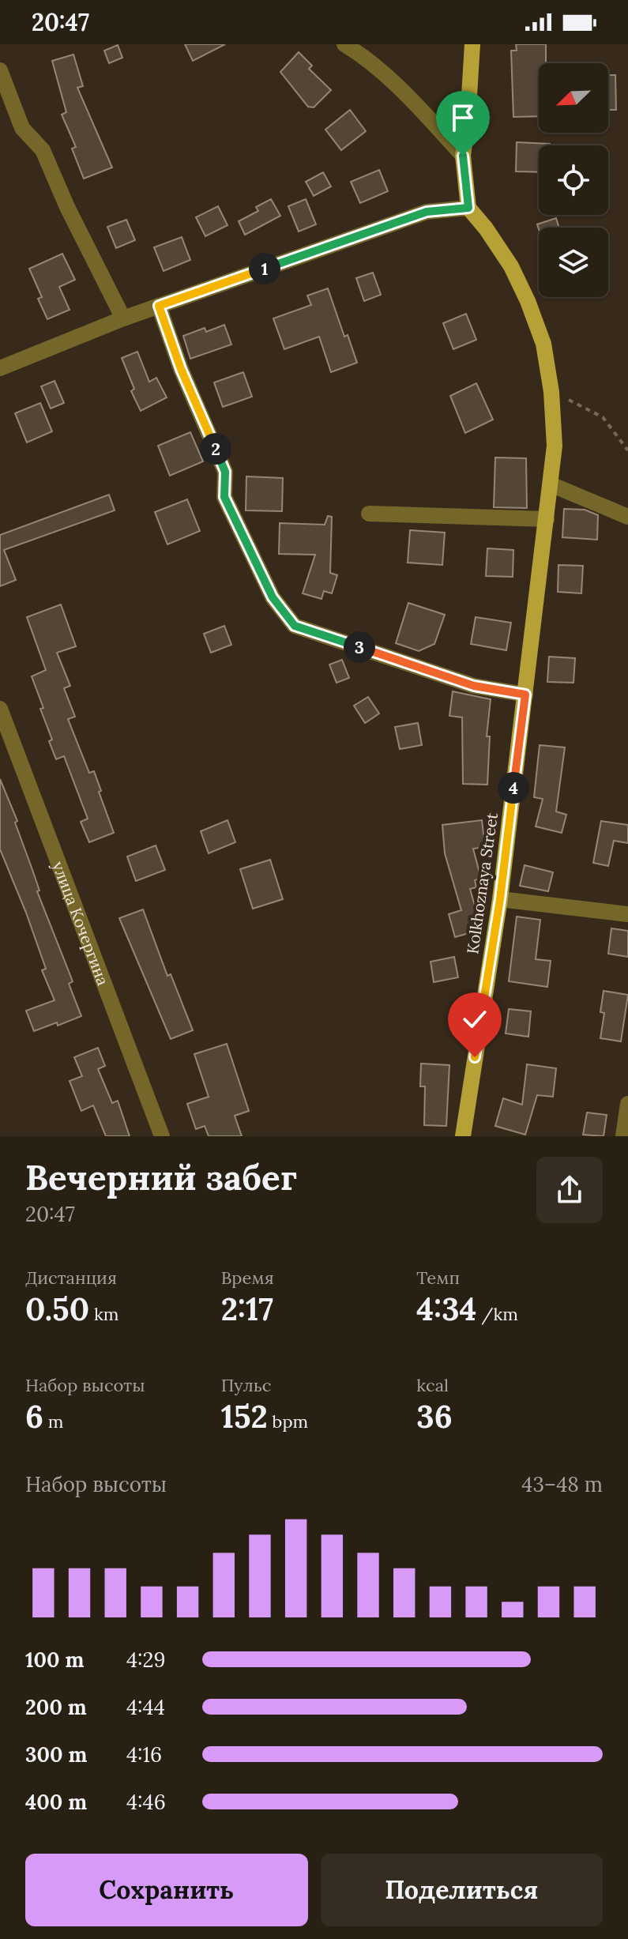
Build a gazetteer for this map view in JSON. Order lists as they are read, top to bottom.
{
  "streets": {
    "main road": ["Kolkhoznaya Street"],
    "street": ["улица Кочергина"]
  },
  "north": "bottom left",
  "page": {
    "status": "20:47",
    "pins": [
      "1",
      "2",
      "3",
      "4"
    ],
    "heading": ["Вечерний забег", "20:47"],
    "stats": [
      ["Дистанция", "0.50 km"],
      ["Время", "2:17"],
      ["Темп", "4:34 /km"],
      ["Набор высоты", "6 m"],
      ["Пульс", "152 bpm"],
      ["kcal", "36"]
    ],
    "chart": ["Набор высоты", "43–48 m"],
    "list": [
      {
        "name": "100 m",
        "note": "4:29"
      },
      {
        "name": "200 m",
        "note": "4:44"
      },
      {
        "name": "300 m",
        "note": "4:16"
      },
      {
        "name": "400 m",
        "note": "4:46"
      }
    ],
    "buttons": ["Сохранить", "Поделиться"]
  }
}
